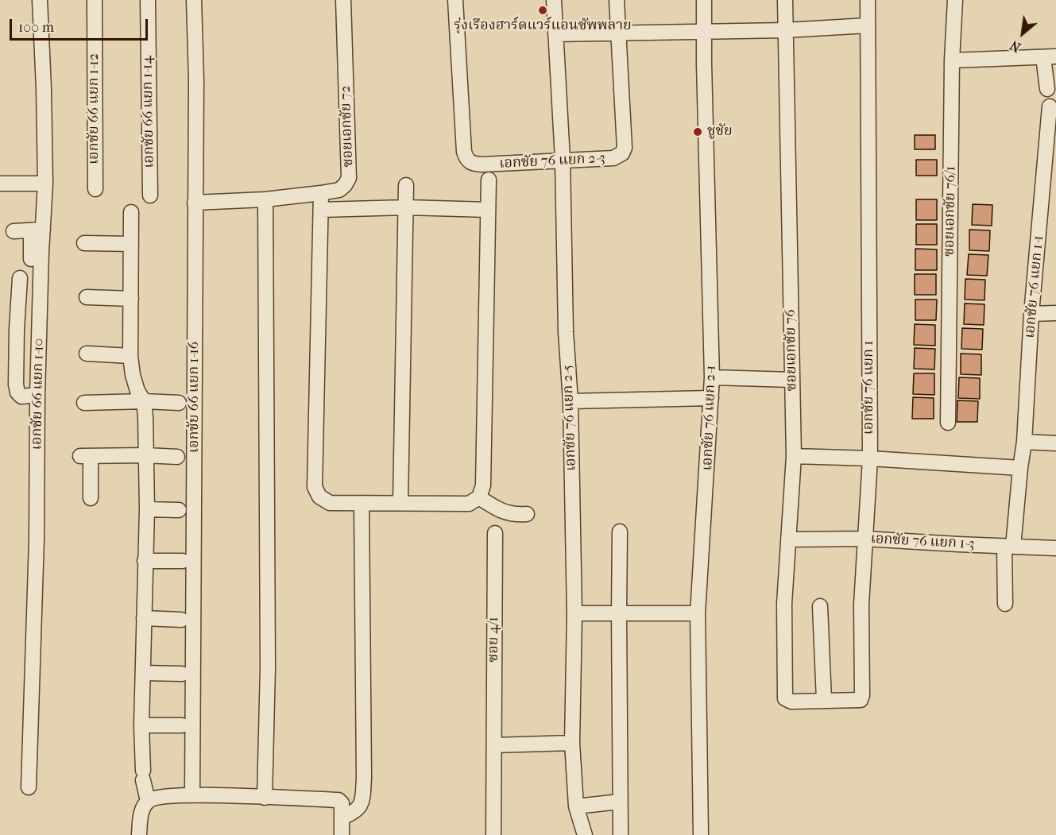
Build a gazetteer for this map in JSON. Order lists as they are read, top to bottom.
{
  "streets": {
    "street": [
      "เอกชัย 66 แยก 1-12",
      "เอกชัย 66 แยก 1-14",
      "ซอยเอกชัย 72",
      "เอกชัย 76 แยก 2-3",
      "ซอยเอกชัย 76/1",
      "เอกชัย 76 แยก 1-1",
      "ซอยเอกชัย 76",
      "เอกชัย 76 แยก 1",
      "เอกชัย 66 แยก 1-10",
      "เอกชัย 66 แยก 1-16",
      "เอกชัย 76 แยก 2-5",
      "เอกชัย 76 แยก 2-1",
      "เอกชัย 76 แยก 1-3",
      "ซอย 4/1"
    ]
  },
  "crossings": [
    ["ซอยเอกชัย 72", "เอกชัย 66 แยก 1-16"],
    ["เอกชัย 76 แยก 2-3", "เอกชัย 76 แยก 2-5"],
    ["เอกชัย 76 แยก 1-1", "เอกชัย 76 แยก 1-3"],
    ["ซอยเอกชัย 76", "เอกชัย 76 แยก 1"],
    ["ซอยเอกชัย 76", "เอกชัย 76 แยก 1-3"],
    ["เอกชัย 76 แยก 1", "เอกชัย 76 แยก 1-3"]
  ],
  "places": ["รุ่งเรืองฮาร์ดแวร์แอนซัพพลาย", "ชูชัย"],
  "scale_bar": "100 m",
  "north": "bottom left"
}
